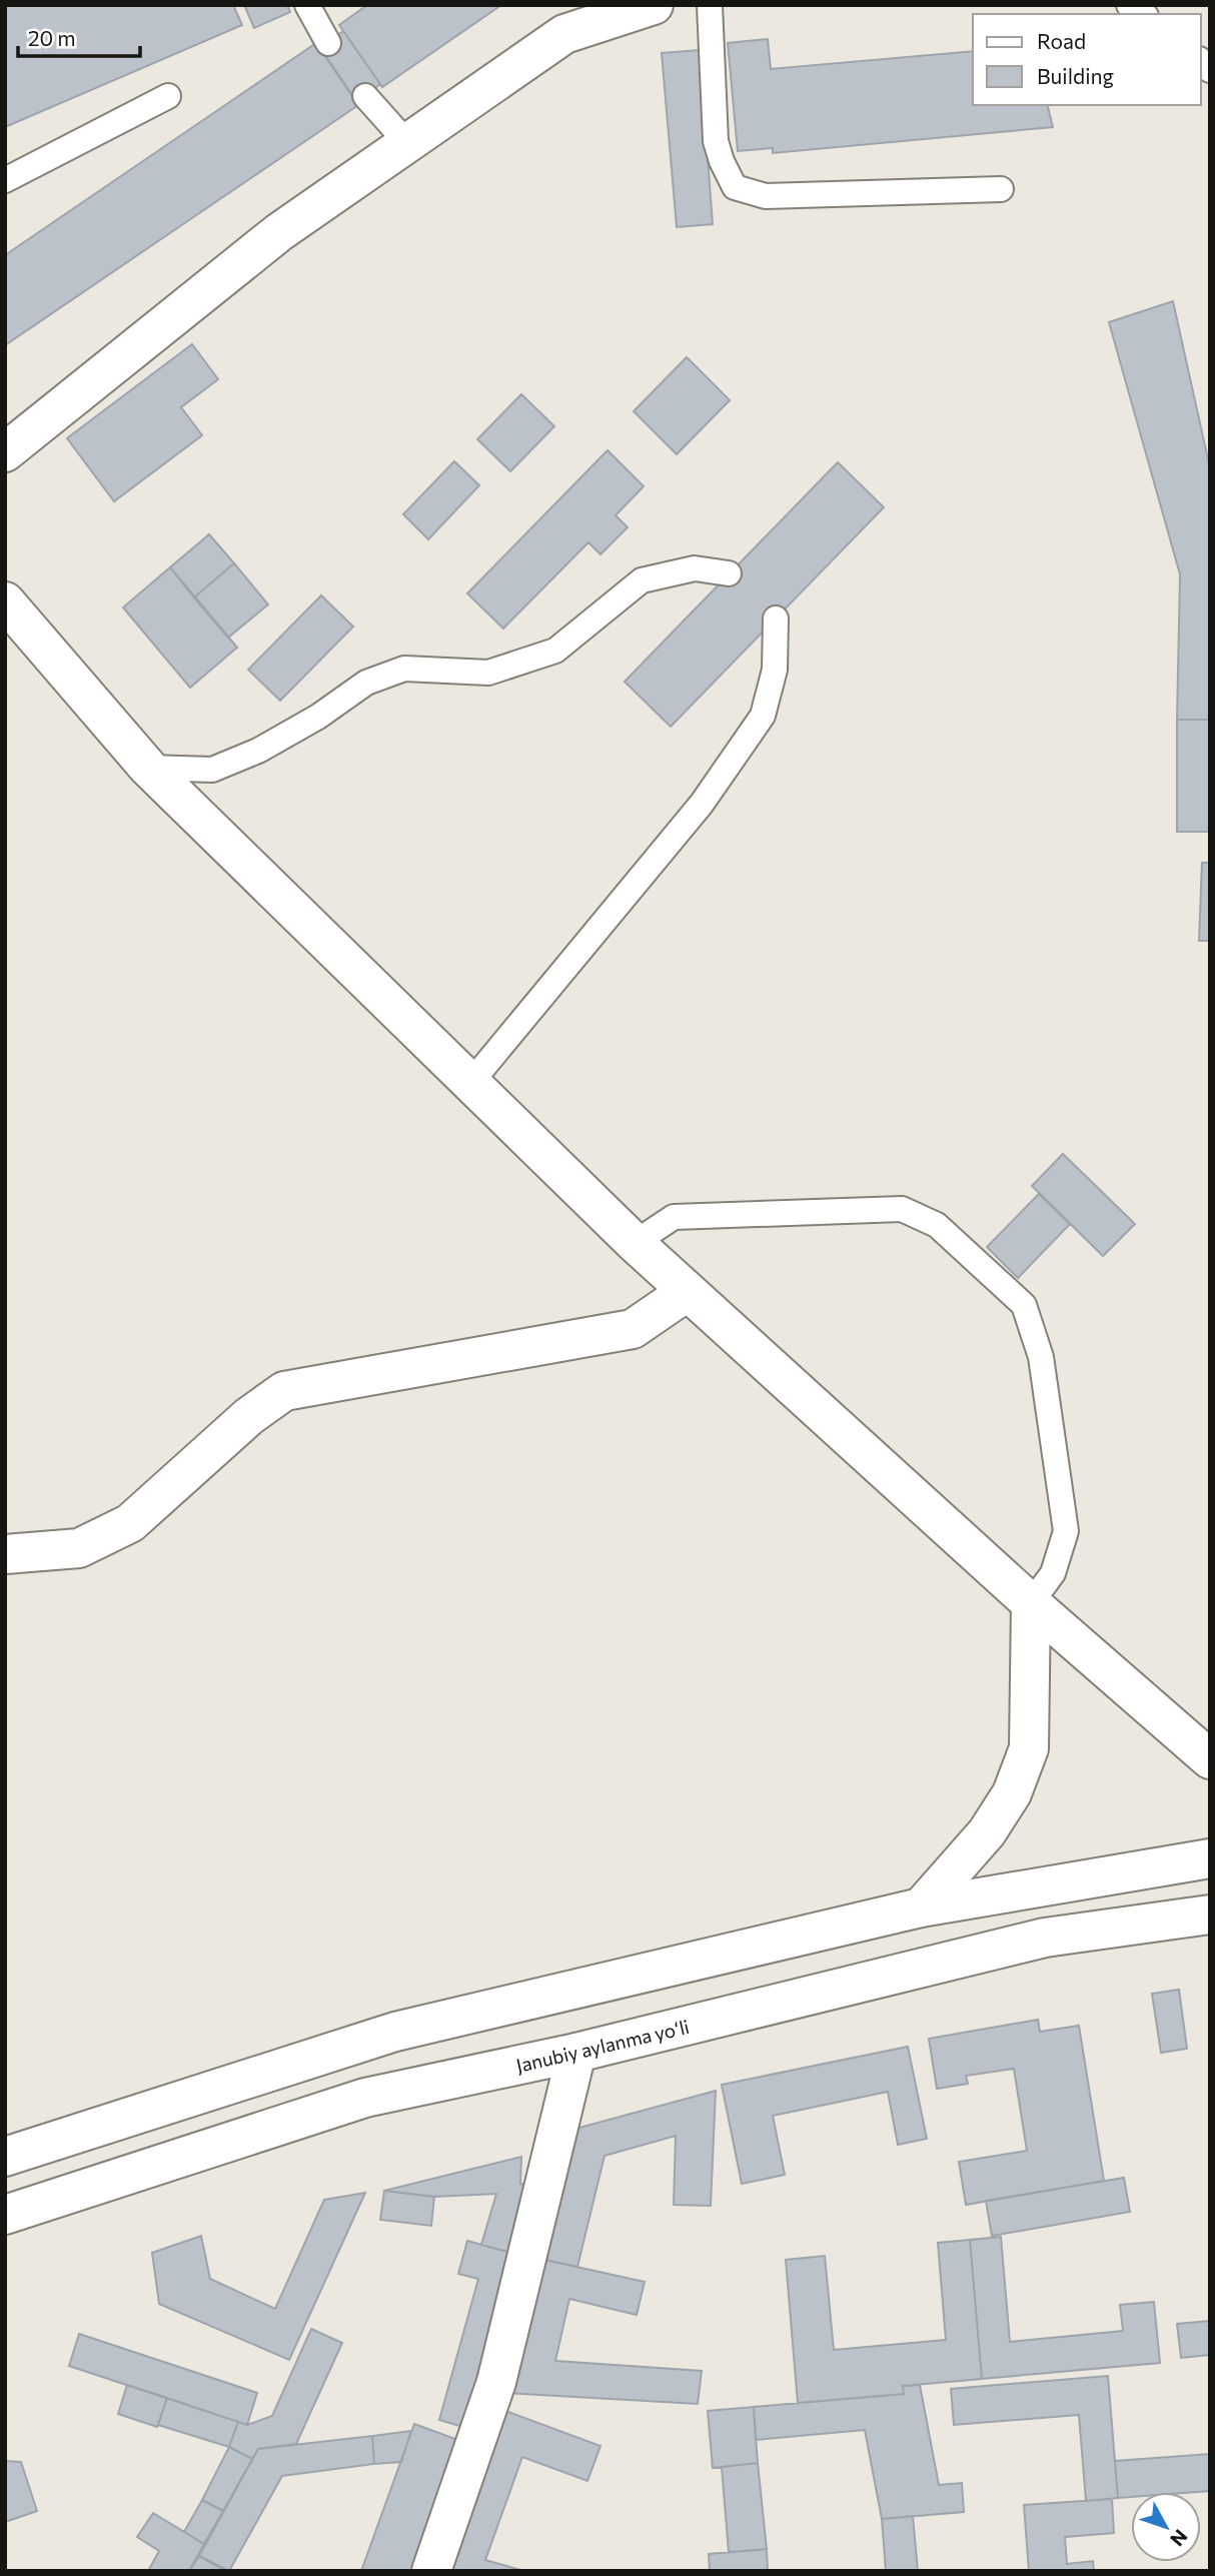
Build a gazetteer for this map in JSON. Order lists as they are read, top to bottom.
{
  "streets": {
    "main road": ["Janubiy aylanma yoʻli"]
  },
  "legend": ["Road", "Building"],
  "scale_bar": "20 m",
  "north": "bottom right"
}
